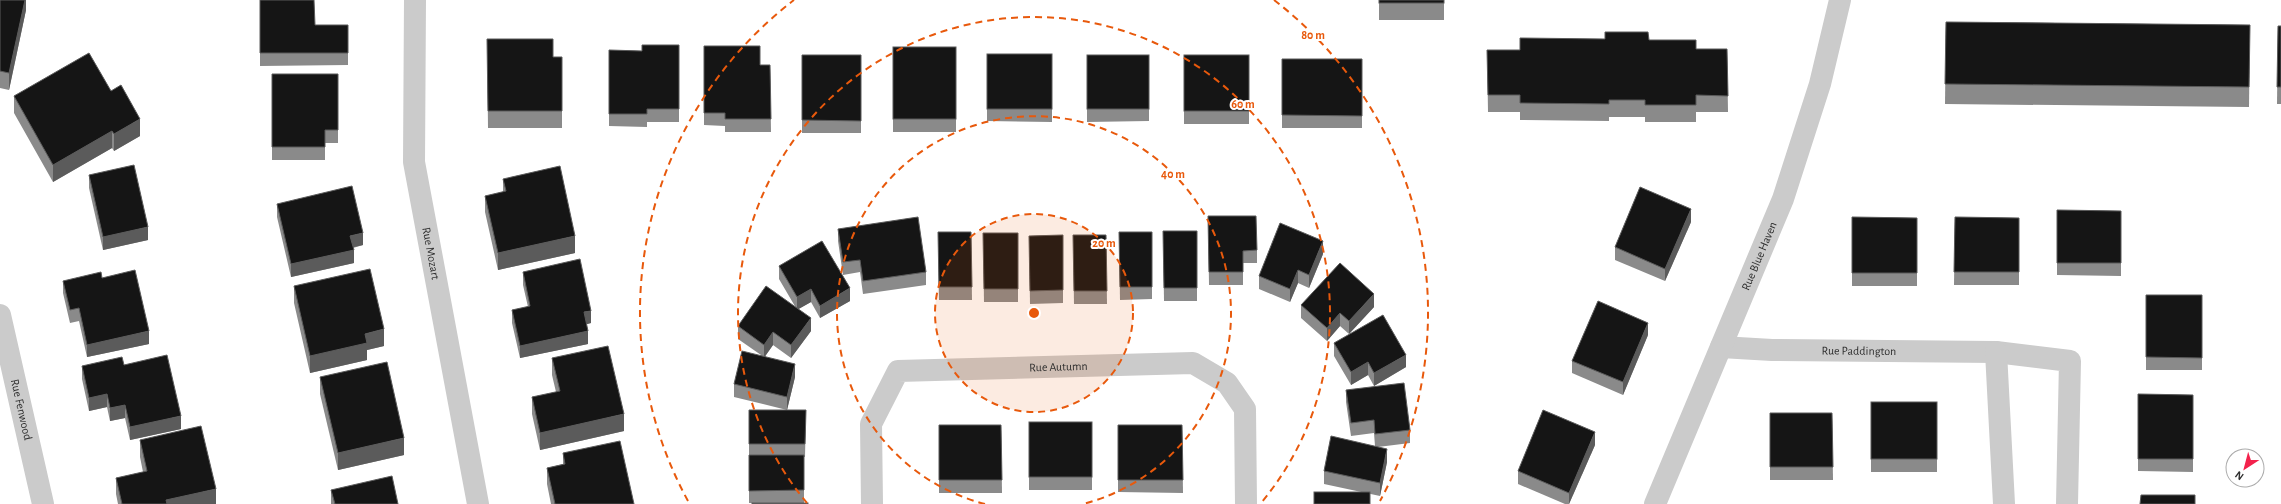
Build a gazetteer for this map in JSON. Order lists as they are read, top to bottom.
{
  "streets": {
    "street": [
      "Rue Mozart",
      "Rue Blue Haven",
      "Rue Paddington",
      "Rue Autumn",
      "Rue Fenwood"
    ]
  },
  "crossings": [
    ["Rue Blue Haven", "Rue Paddington"]
  ],
  "north": "bottom left",
  "rings": [
    "80 m",
    "60 m",
    "40 m",
    "20 m"
  ]
}
